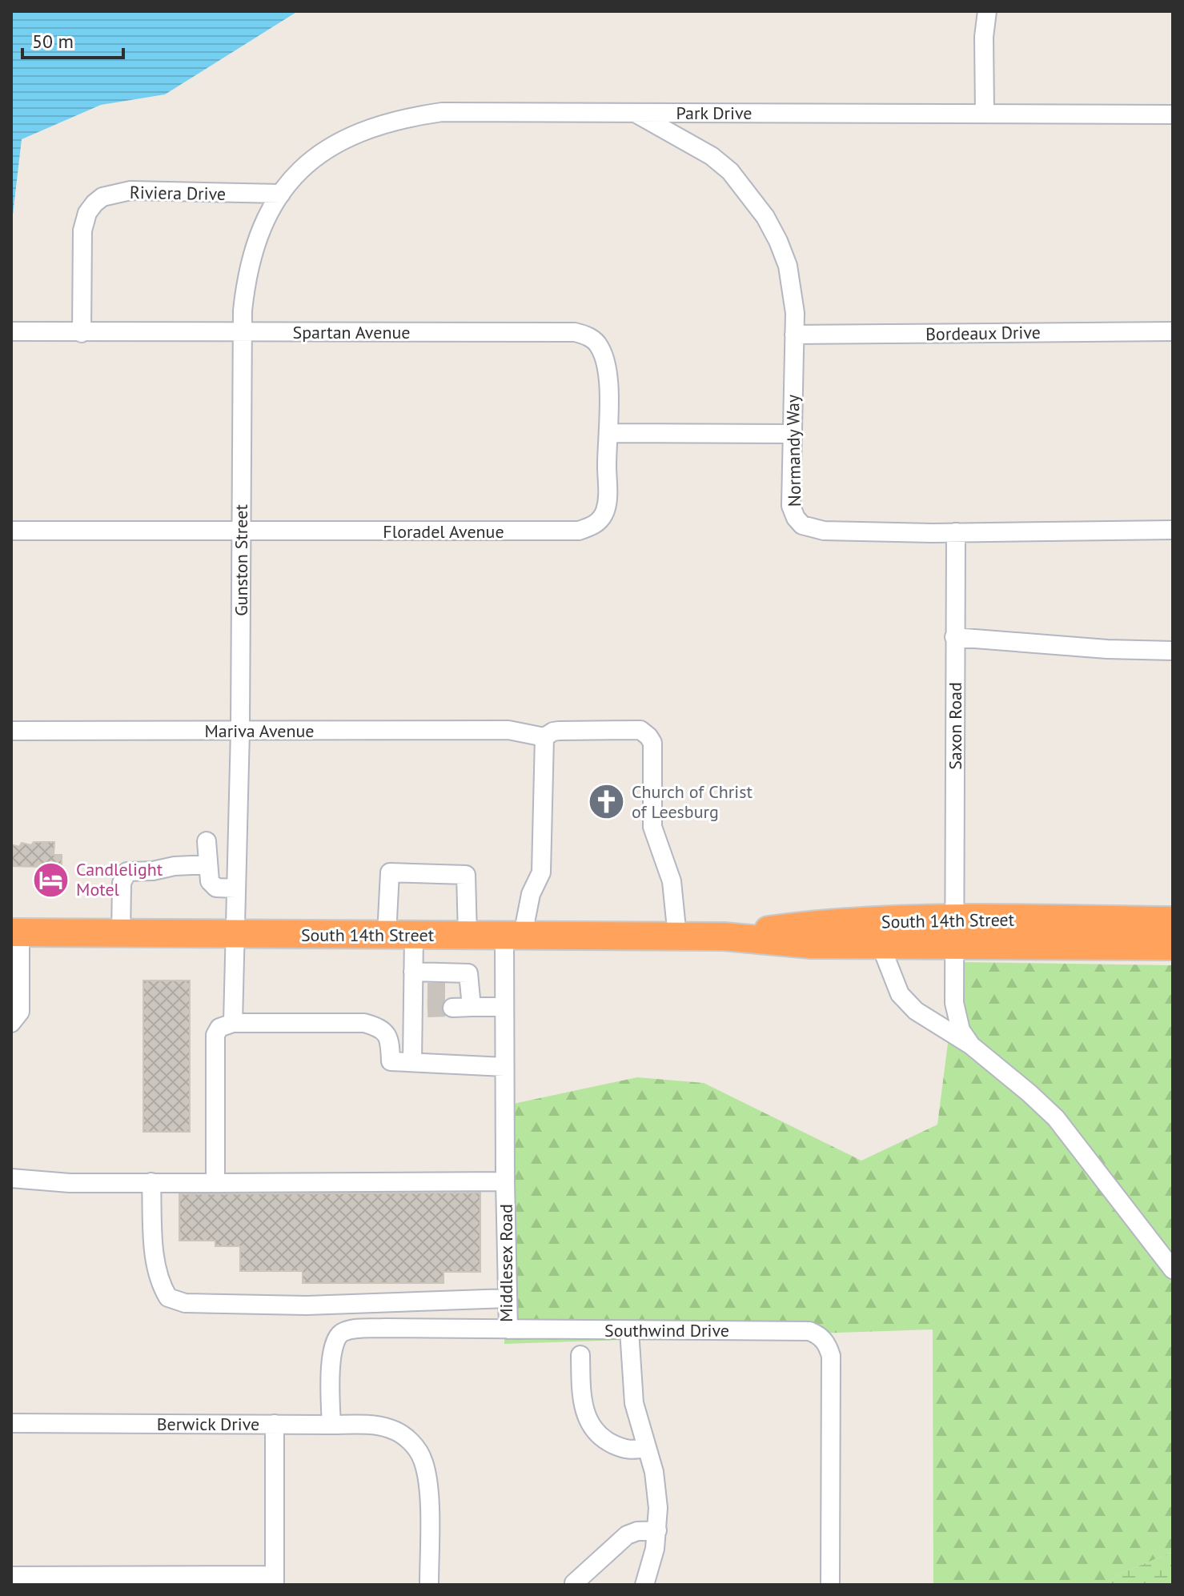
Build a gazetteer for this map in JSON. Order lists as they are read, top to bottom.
{
  "streets": {
    "highway": ["South 14th Street"],
    "street": [
      "Park Drive",
      "Riviera Drive",
      "Spartan Avenue",
      "Bordeaux Drive",
      "Normandy Way",
      "Floradel Avenue",
      "Gunston Street",
      "Saxon Road",
      "Mariva Avenue",
      "Middlesex Road",
      "Southwind Drive",
      "Berwick Drive"
    ]
  },
  "crossings": [
    ["Park Drive", "Riviera Drive"],
    ["Park Drive", "Normandy Way"],
    ["Park Drive", "Gunston Street"],
    ["Riviera Drive", "Spartan Avenue"],
    ["Riviera Drive", "Gunston Street"],
    ["Spartan Avenue", "Floradel Avenue"],
    ["Spartan Avenue", "Gunston Street"],
    ["Bordeaux Drive", "Normandy Way"],
    ["Normandy Way", "Saxon Road"],
    ["Floradel Avenue", "Gunston Street"],
    ["Gunston Street", "Mariva Avenue"],
    ["Gunston Street", "South 14th Street"],
    ["Saxon Road", "South 14th Street"],
    ["Mariva Avenue", "Middlesex Road"],
    ["South 14th Street", "Middlesex Road"],
    ["Middlesex Road", "Southwind Drive"],
    ["Middlesex Road", "Berwick Drive"]
  ],
  "places": {
    "church": ["Church of Christ of Leesburg"],
    "hotel": ["Candlelight Motel"]
  },
  "scale_bar": "50 m"
}
